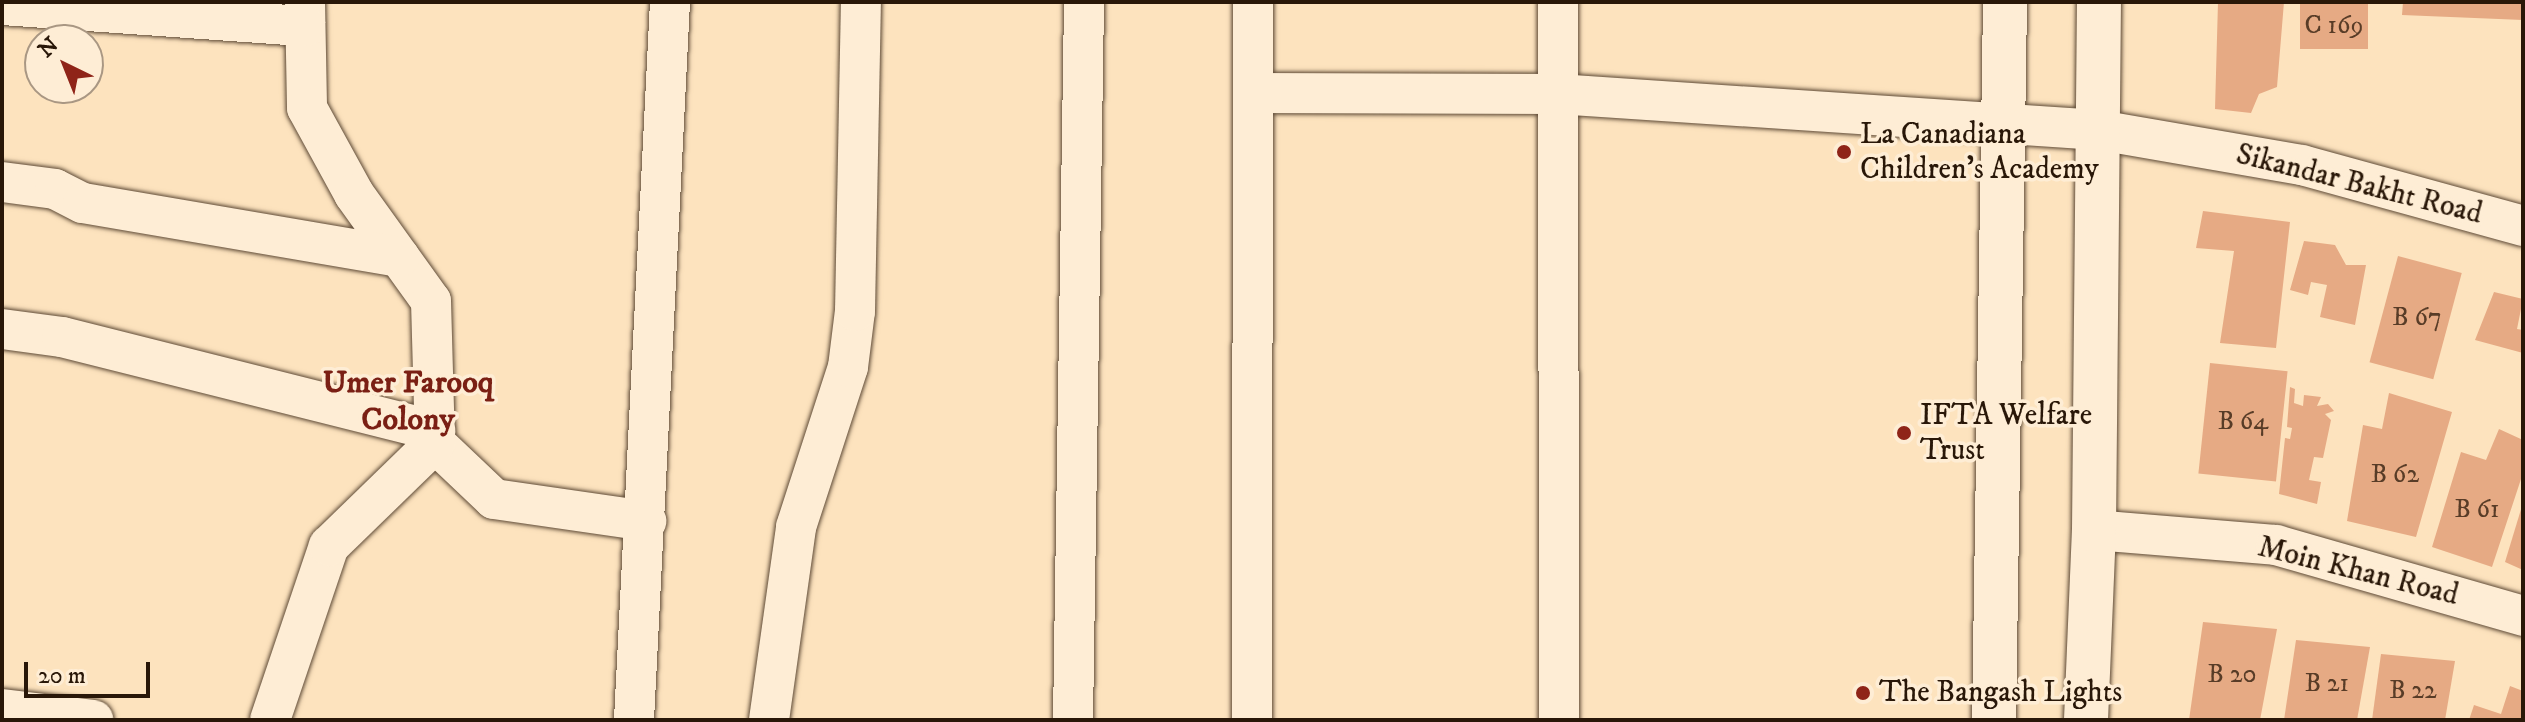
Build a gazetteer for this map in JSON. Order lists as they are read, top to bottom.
{
  "streets": {
    "street": ["Sikandar Bakht Road", "Moin Khan Road"]
  },
  "districts": ["Umer Farooq Colony"],
  "places": ["La Canadiana Children's Academy", "IFTA Welfare Trust", "The Bangash Lights"],
  "house_numbers": [
    "C 169",
    "B 67",
    "B 64",
    "B 62",
    "B 61",
    "B 20",
    "B 21",
    "B 22"
  ],
  "scale_bar": "20 m",
  "north": "top left"
}
